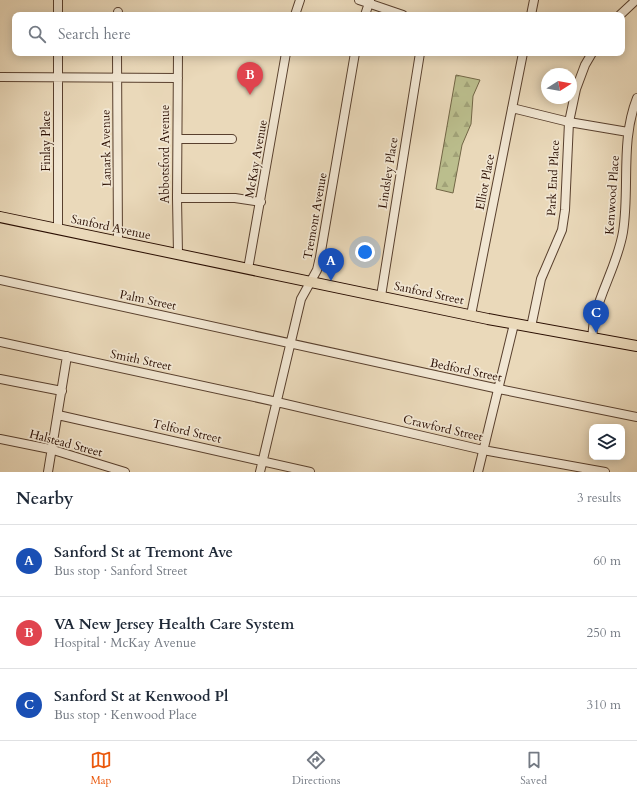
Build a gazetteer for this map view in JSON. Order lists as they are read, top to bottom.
{
  "streets": {
    "main road": ["Sanford Avenue", "Sanford Street"],
    "street": [
      "Finlay Place",
      "Lanark Avenue",
      "Abbotsford Avenue",
      "McKay Avenue",
      "Lindsley Place",
      "Park End Place",
      "Elliot Place",
      "Kenwood Place",
      "Tremont Avenue",
      "Palm Street",
      "Smith Street",
      "Bedford Street",
      "Crawford Street",
      "Telford Street",
      "Halstead Street"
    ]
  },
  "crossings": [
    ["Finlay Place", "Sanford Avenue"],
    ["Lanark Avenue", "Sanford Avenue"],
    ["Abbotsford Avenue", "Sanford Avenue"],
    ["McKay Avenue", "Sanford Street"],
    ["Lindsley Place", "Sanford Street"],
    ["Park End Place", "Sanford Street"],
    ["Elliot Place", "Sanford Street"],
    ["Kenwood Place", "Sanford Street"],
    ["Tremont Avenue", "Sanford Street"],
    ["Tremont Avenue", "Palm Street"],
    ["Tremont Avenue", "Smith Street"],
    ["Tremont Avenue", "Bedford Street"],
    ["Tremont Avenue", "Crawford Street"],
    ["Tremont Avenue", "Telford Street"],
    ["Sanford Avenue", "Sanford Street"],
    ["Palm Street", "Bedford Street"],
    ["Smith Street", "Crawford Street"]
  ],
  "north": "right",
  "page": {
    "search": "Search here",
    "pins": ["B", "A", "C"],
    "heading": ["Nearby", "3 results"],
    "list": [
      {
        "mark": "A",
        "name": "Sanford St at Tremont Ave",
        "note": "Bus stop · Sanford Street",
        "value": "60 m"
      },
      {
        "mark": "B",
        "name": "VA New Jersey Health Care System",
        "note": "Hospital · McKay Avenue",
        "value": "250 m"
      },
      {
        "mark": "C",
        "name": "Sanford St at Kenwood Pl",
        "note": "Bus stop · Kenwood Place",
        "value": "310 m"
      }
    ],
    "nav": ["Map", "Directions", "Saved"]
  }
}
